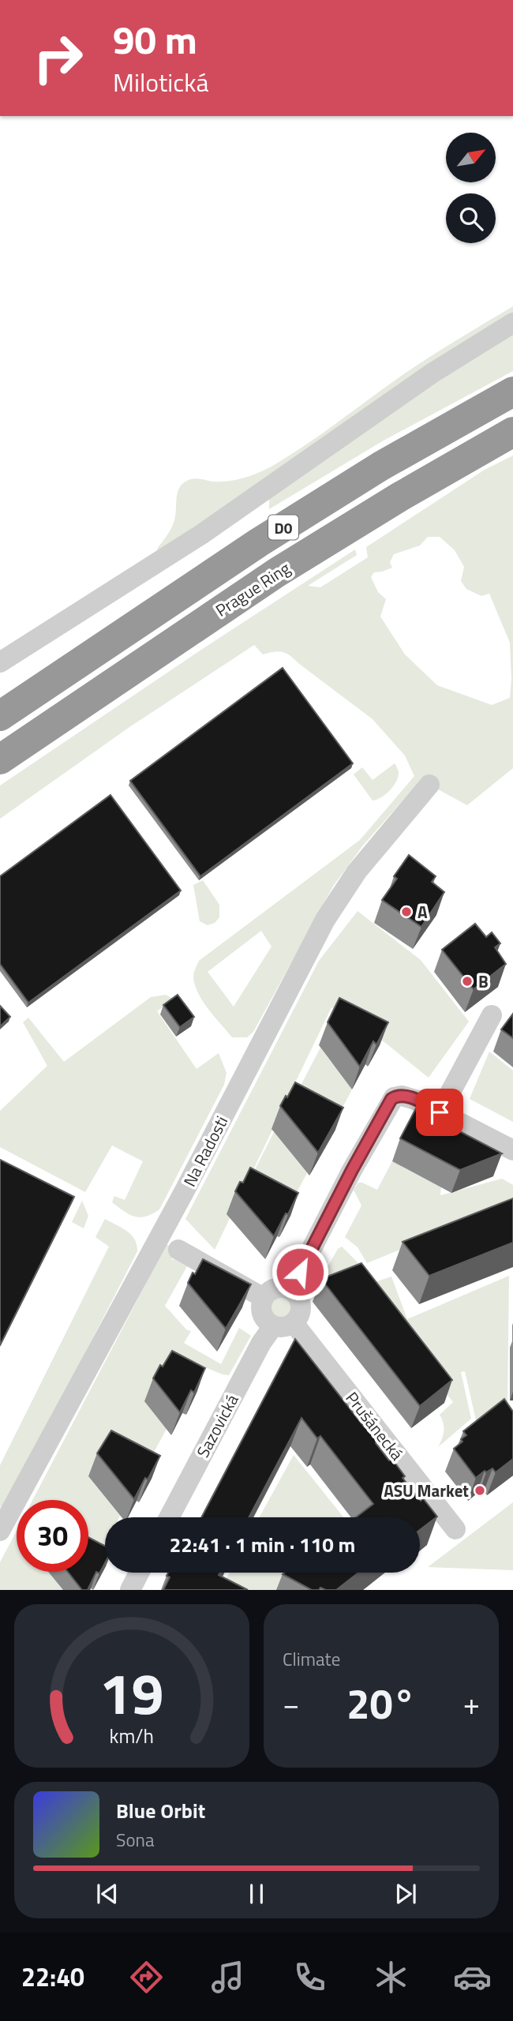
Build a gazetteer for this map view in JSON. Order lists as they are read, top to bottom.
{
  "streets": {
    "highway": ["D0", "Prague Ring"],
    "street": ["Na Radosti", "Sazovická", "Prušánecká"]
  },
  "crossings": [
    ["Sazovická", "Prušánecká"]
  ],
  "places": ["A", "B", "ASU Market"],
  "north": "top right",
  "page": {
    "turn": ["90 m", "Milotická"],
    "limit": "30",
    "trip": "22:41 · 1 min · 110 m",
    "tile": "Climate",
    "heat": ["−", "20°", "+"],
    "song": ["Blue Orbit", "Sona"],
    "tabs": "22:40",
    "gauge": ["19", "km/h"]
  }
}
